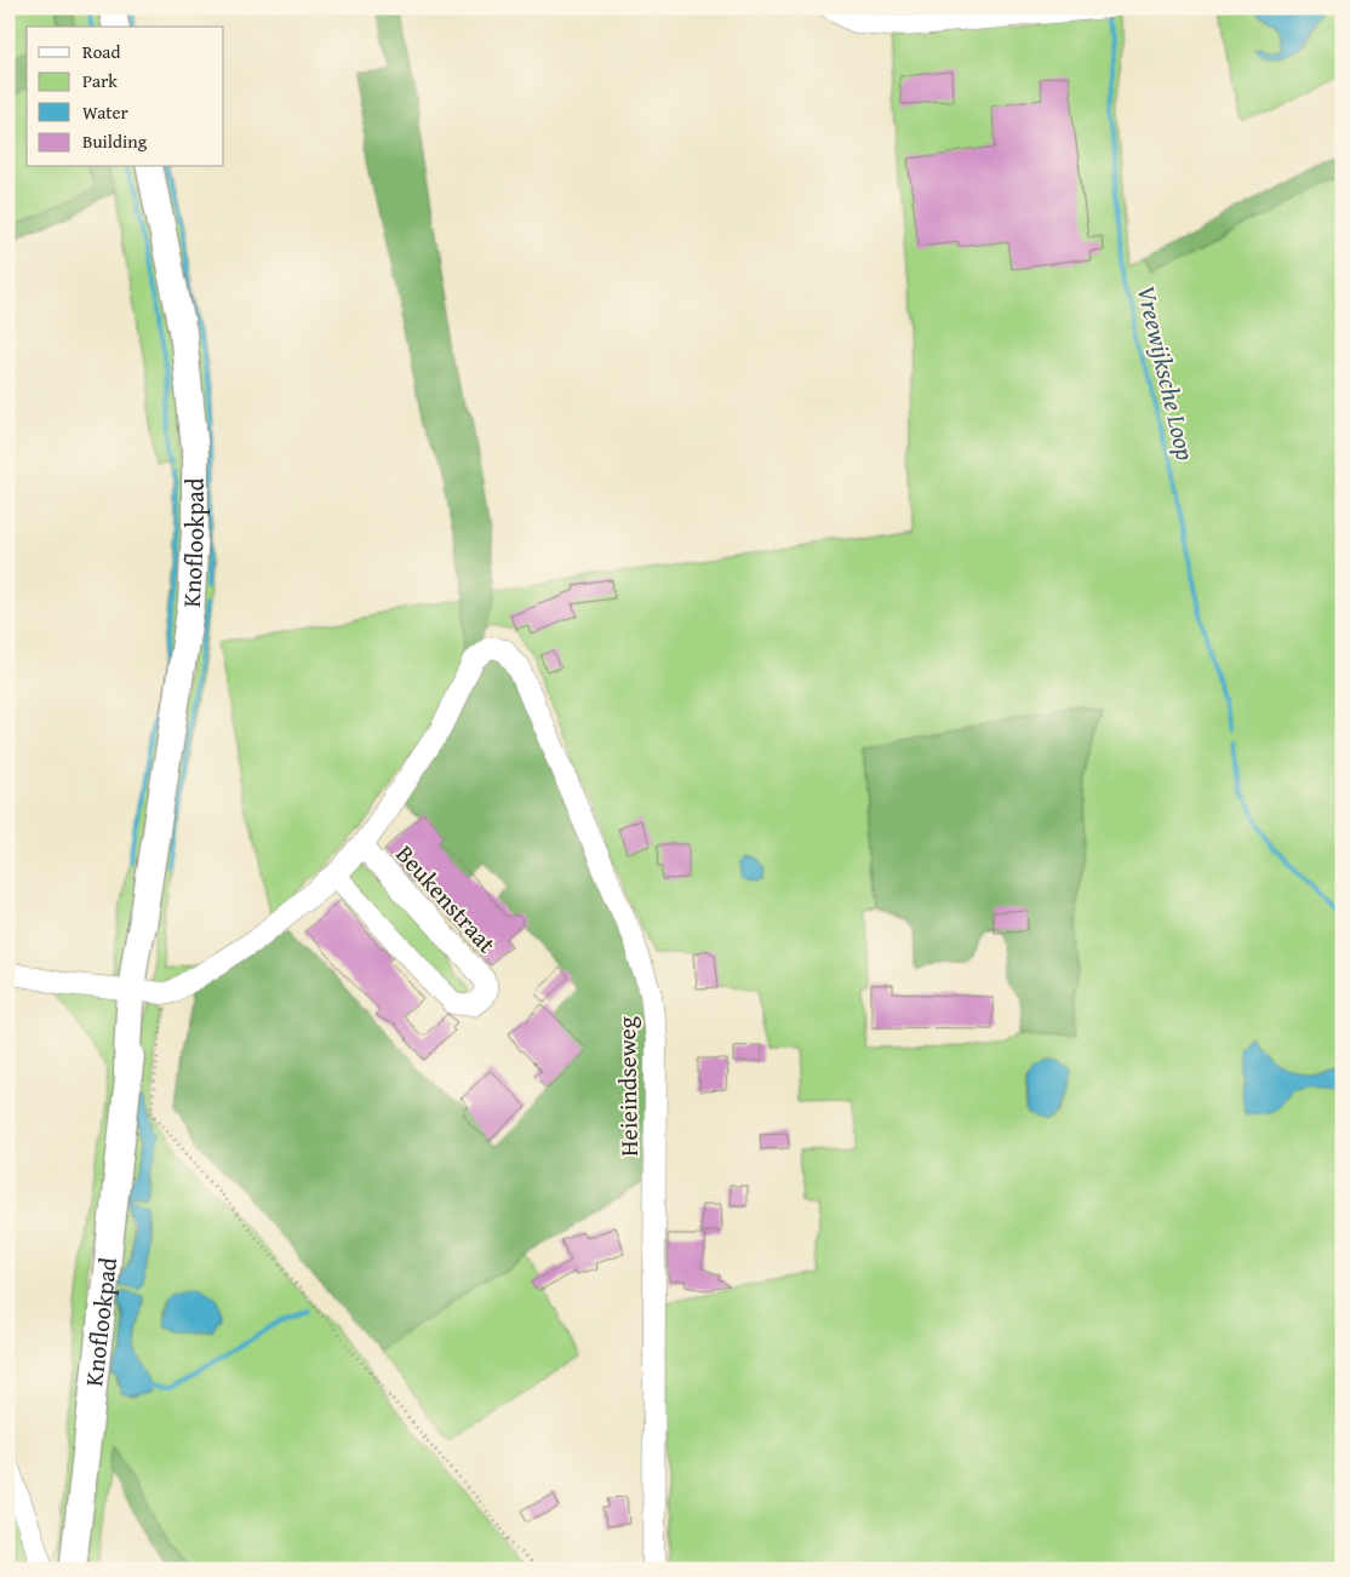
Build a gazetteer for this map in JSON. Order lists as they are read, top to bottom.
{
  "streets": {
    "main road": ["Knoflookpad"],
    "street": ["Beukenstraat", "Heieindseweg"]
  },
  "crossings": [
    ["Knoflookpad", "Beukenstraat"],
    ["Beukenstraat", "Heieindseweg"]
  ],
  "water": ["Vreewijksche Loop"],
  "legend": [
    "Road",
    "Park",
    "Water",
    "Building"
  ]
}
